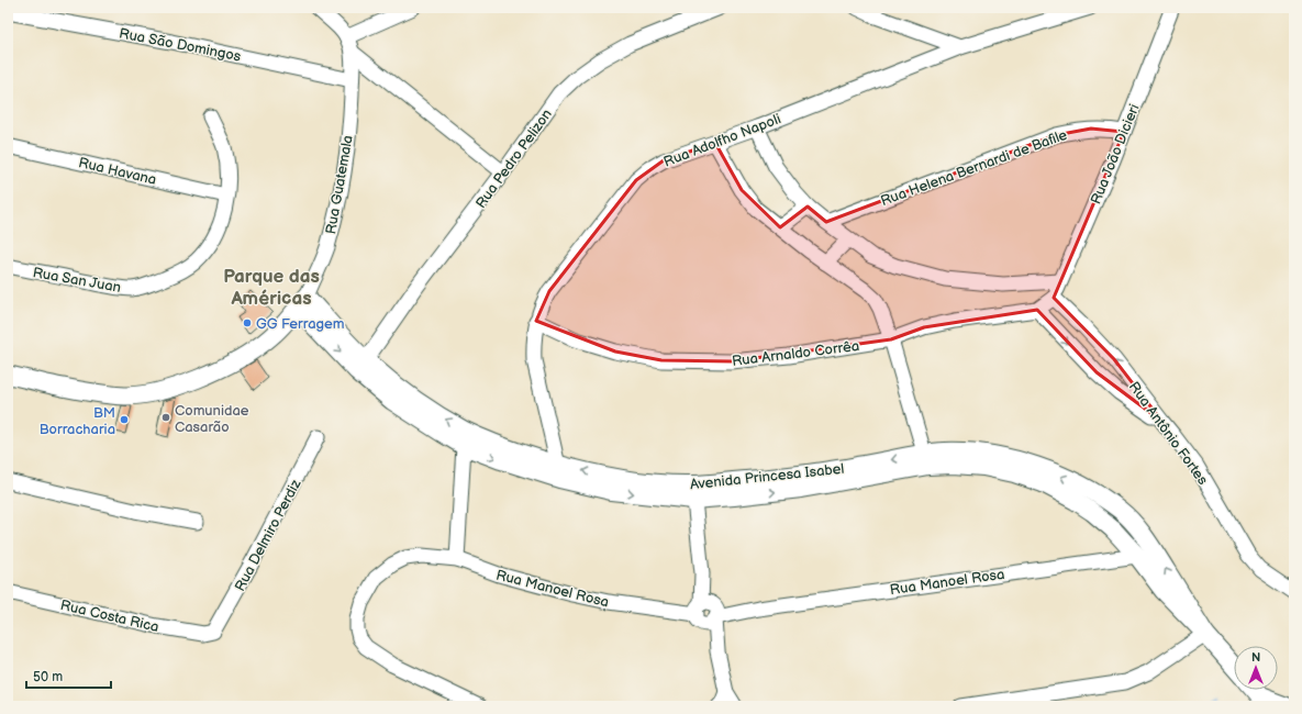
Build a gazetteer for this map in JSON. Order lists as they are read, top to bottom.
{
  "streets": {
    "main road": ["Rua Guatemala", "Avenida Princesa Isabel"],
    "street": [
      "Rua São Domingos",
      "Rua Adolfho Napoli",
      "Rua João Dicieri",
      "Rua Pedro Pelizon",
      "Rua Helena Bernardi de Bafile",
      "Rua Havana",
      "Rua San Juan",
      "Rua Arnaldo Corrêa",
      "Rua Antônio Fortes",
      "Rua Delmiro Perdiz",
      "Rua Manoel Rosa",
      "Rua Costa Rica"
    ]
  },
  "crossings": [
    ["Rua São Domingos", "Rua Guatemala"],
    ["Rua Adolfho Napoli", "Rua Arnaldo Corrêa"],
    ["Rua Adolfho Napoli", "Avenida Princesa Isabel"],
    ["Rua João Dicieri", "Rua Helena Bernardi de Bafile"],
    ["Rua João Dicieri", "Rua Arnaldo Corrêa"],
    ["Rua João Dicieri", "Rua Antônio Fortes"],
    ["Rua Pedro Pelizon", "Avenida Princesa Isabel"],
    ["Rua Havana", "Rua San Juan"],
    ["Rua Guatemala", "Avenida Princesa Isabel"],
    ["Rua Arnaldo Corrêa", "Rua Antônio Fortes"],
    ["Avenida Princesa Isabel", "Rua Manoel Rosa"],
    ["Rua Delmiro Perdiz", "Rua Costa Rica"]
  ],
  "districts": ["Parque das Américas"],
  "places": ["GG Ferragem", "Comunidae Casarão", "BM Borracharia"],
  "scale_bar": "50 m",
  "north": "top"
}
